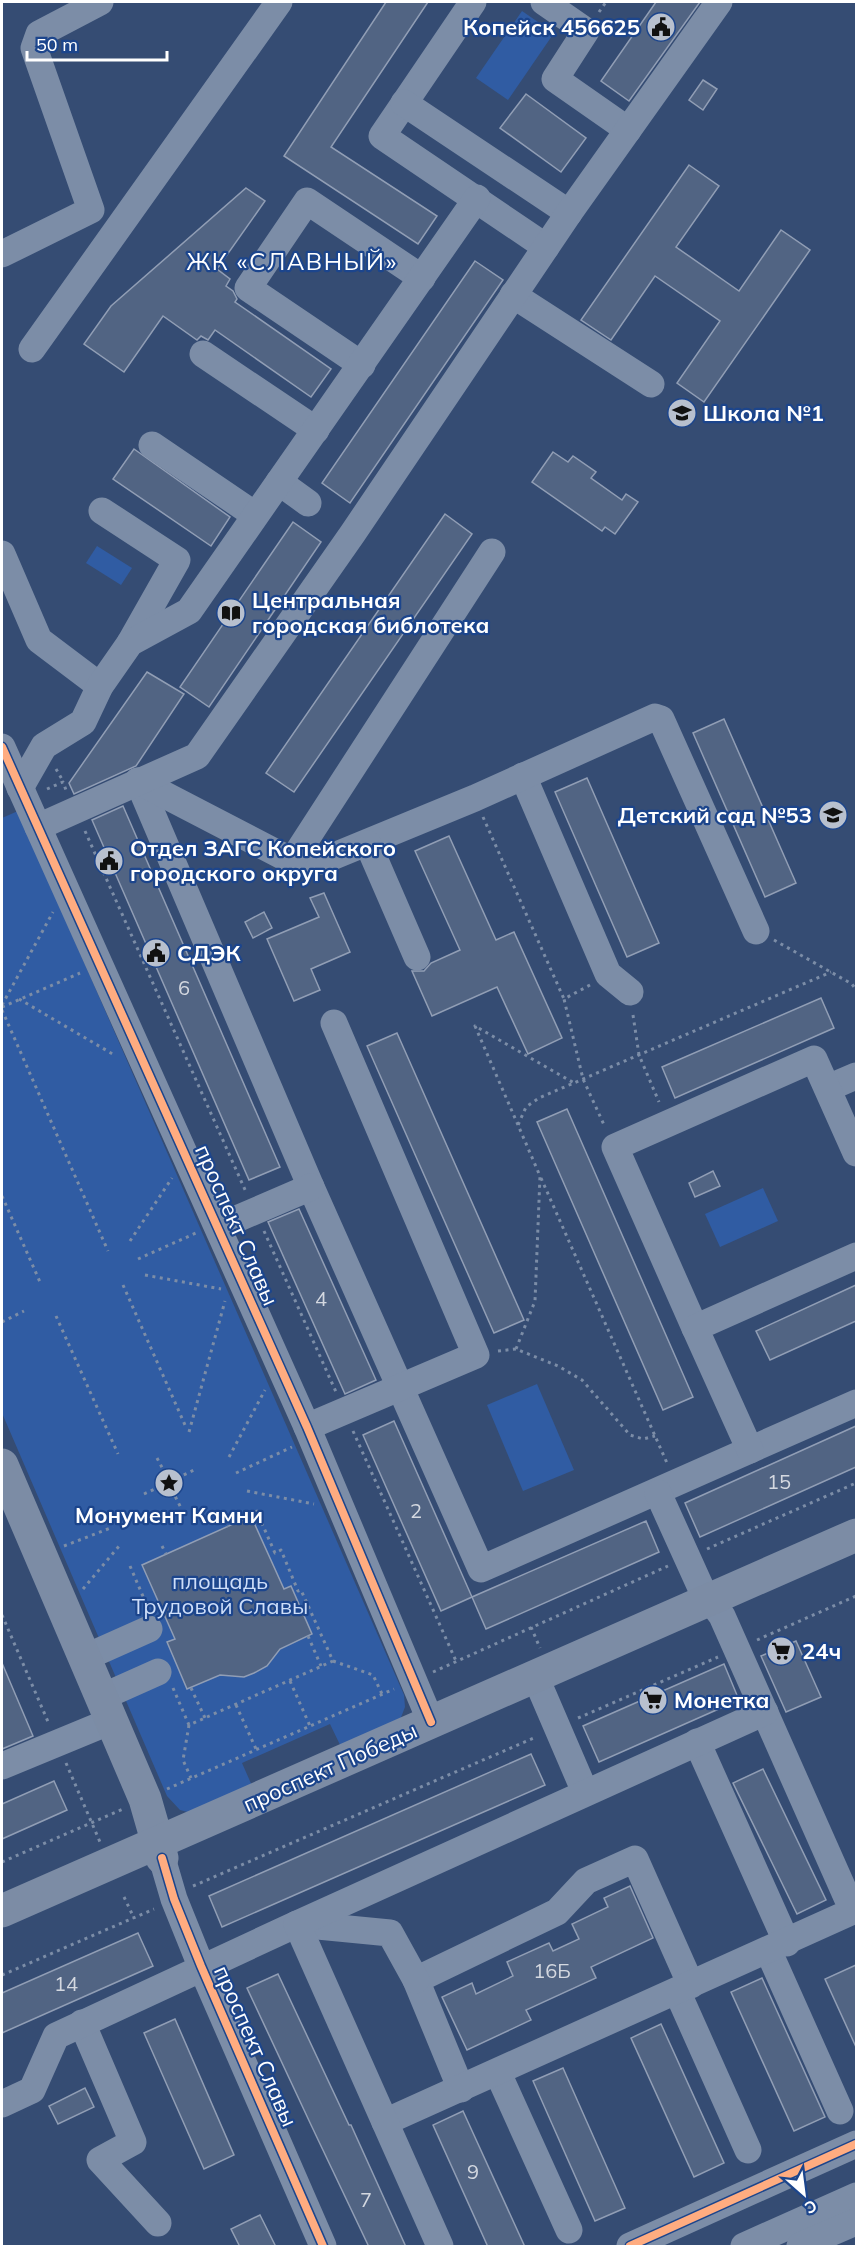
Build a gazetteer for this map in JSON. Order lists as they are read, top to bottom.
{
  "streets": {
    "main road": ["проспект Славы", "проспект Победы"]
  },
  "crossings": [
    ["проспект Славы", "проспект Победы"]
  ],
  "districts": ["ЖК «СЛАВНЫЙ»"],
  "parks": ["площадь Трудовой Славы"],
  "places": {
    "public building": ["Копейск 456625", "Отдел ЗАГС Копейского городского округа", "СДЭК"],
    "school or university": ["Школа №1", "Детский сад №53"],
    "library": ["Центральная городская библотека"],
    "place": ["Монумент Камни"],
    "supermarket": ["24ч", "Монетка"]
  },
  "house_numbers": [
    "6",
    "4",
    "15",
    "2",
    "16Б",
    "14",
    "9",
    "7"
  ],
  "scale_bar": "50 m",
  "north": "bottom right"
}
